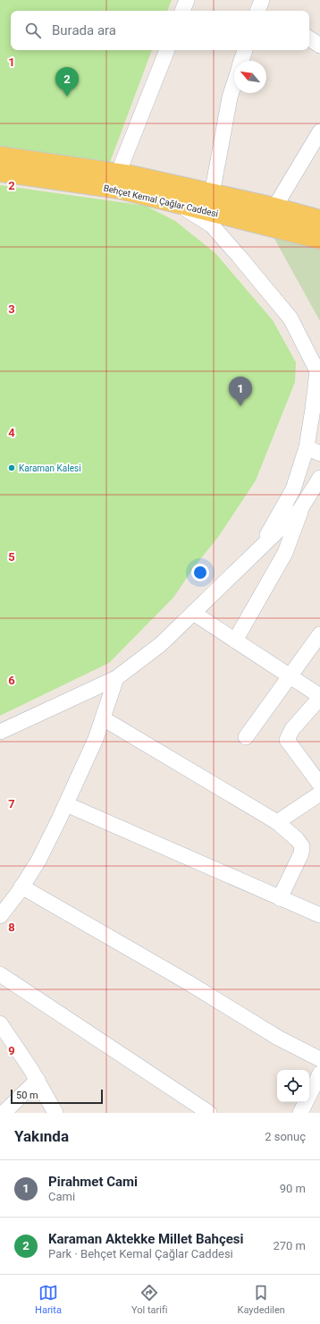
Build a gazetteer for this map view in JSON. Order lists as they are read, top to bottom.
{
  "streets": {
    "main road": ["Behçet Kemal Çağlar Caddesi"]
  },
  "places": ["Karaman Kalesi"],
  "scale_bar": "50 m",
  "north": "top left",
  "page": {
    "search": "Burada ara",
    "pins": ["2", "1"],
    "scale": "50 m",
    "heading": ["Yakında", "2 sonuç"],
    "list": [
      {
        "mark": "1",
        "name": "Pirahmet Cami",
        "note": "Cami",
        "value": "90 m"
      },
      {
        "mark": "2",
        "name": "Karaman Aktekke Millet Bahçesi",
        "note": "Park · Behçet Kemal Çağlar Caddesi",
        "value": "270 m"
      }
    ],
    "nav": ["Harita", "Yol tarifi", "Kaydedilen"]
  },
  "grid": {
    "rows": [
      "1",
      "2",
      "3",
      "4",
      "5",
      "6",
      "7",
      "8",
      "9"
    ]
  }
}
